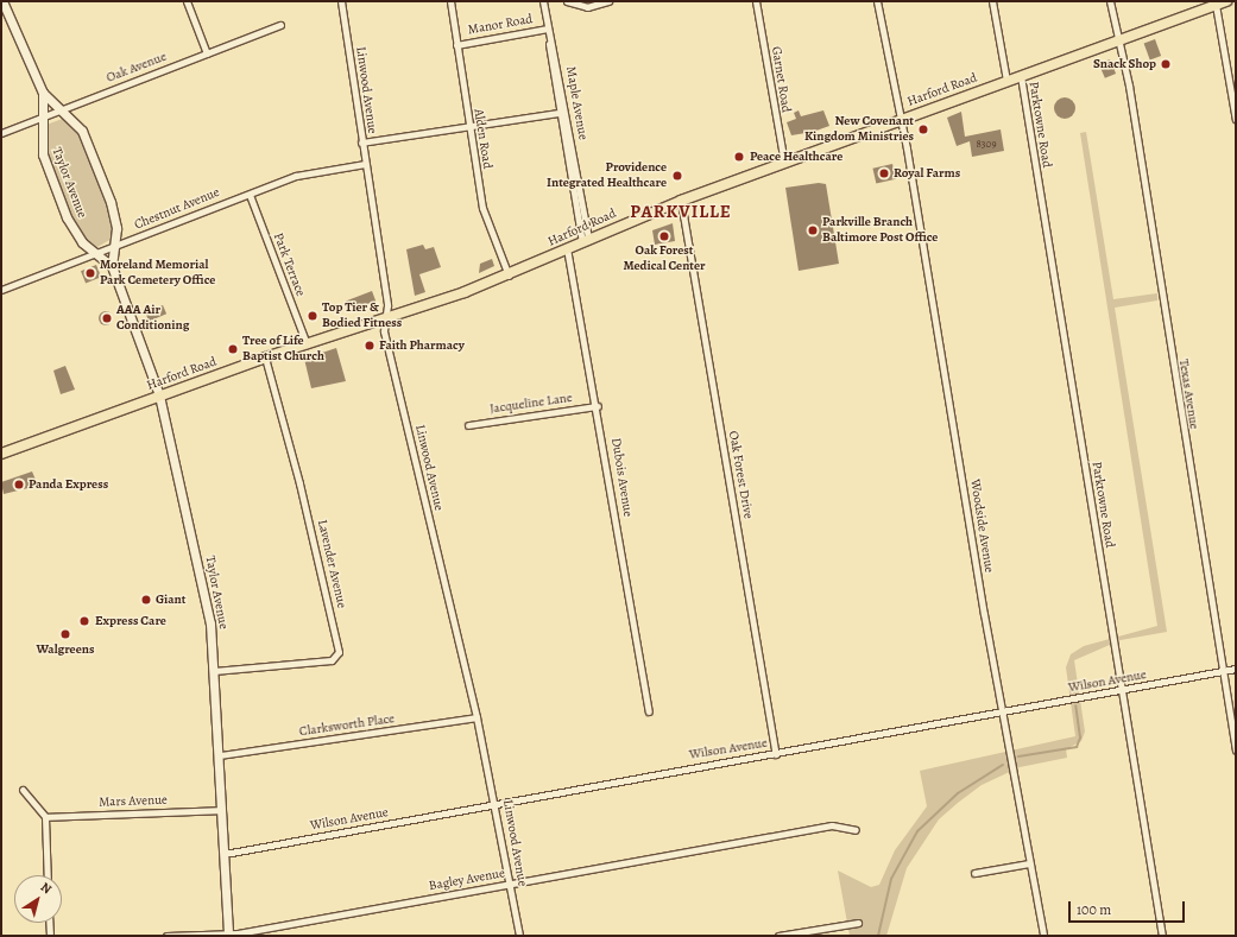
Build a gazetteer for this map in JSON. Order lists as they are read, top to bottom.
{
  "streets": {
    "main road": ["Harford Road", "Taylor Avenue"],
    "street": [
      "Manor Road",
      "Oak Avenue",
      "Garnet Road",
      "Linwood Avenue",
      "Maple Avenue",
      "Parktowne Road",
      "Alden Road",
      "Chestnut Avenue",
      "Park Terrace",
      "Texas Avenue",
      "Jacqueline Lane",
      "Oak Forest Drive",
      "Dubois Avenue",
      "Woodside Avenue",
      "Lavender Avenue",
      "Wilson Avenue",
      "Clarksworth Place",
      "Mars Avenue",
      "Bagley Avenue"
    ]
  },
  "crossings": [
    ["Manor Road", "Maple Avenue"],
    ["Manor Road", "Alden Road"],
    ["Oak Avenue", "Taylor Avenue"],
    ["Garnet Road", "Harford Road"],
    ["Linwood Avenue", "Harford Road"],
    ["Linwood Avenue", "Chestnut Avenue"],
    ["Linwood Avenue", "Wilson Avenue"],
    ["Linwood Avenue", "Clarksworth Place"],
    ["Linwood Avenue", "Bagley Avenue"],
    ["Harford Road", "Maple Avenue"],
    ["Harford Road", "Parktowne Road"],
    ["Harford Road", "Alden Road"],
    ["Harford Road", "Taylor Avenue"],
    ["Harford Road", "Park Terrace"],
    ["Harford Road", "Texas Avenue"],
    ["Harford Road", "Oak Forest Drive"],
    ["Harford Road", "Dubois Avenue"],
    ["Harford Road", "Woodside Avenue"],
    ["Harford Road", "Lavender Avenue"],
    ["Parktowne Road", "Wilson Avenue"],
    ["Taylor Avenue", "Chestnut Avenue"],
    ["Taylor Avenue", "Lavender Avenue"],
    ["Taylor Avenue", "Wilson Avenue"],
    ["Taylor Avenue", "Clarksworth Place"],
    ["Taylor Avenue", "Mars Avenue"],
    ["Taylor Avenue", "Bagley Avenue"],
    ["Chestnut Avenue", "Park Terrace"],
    ["Texas Avenue", "Wilson Avenue"],
    ["Jacqueline Lane", "Dubois Avenue"],
    ["Oak Forest Drive", "Wilson Avenue"],
    ["Woodside Avenue", "Wilson Avenue"]
  ],
  "districts": ["PARKVILLE"],
  "places": [
    "Snack Shop",
    "New Covenant Kingdom Ministries",
    "Peace Healthcare",
    "Royal Farms",
    "Providence Integrated Healthcare",
    "Parkville Branch Baltimore Post Office",
    "Oak Forest Medical Center",
    "Moreland Memorial Park Cemetery Office",
    "Top Tier & Bodied Fitness",
    "AAA Air Conditioning",
    "Faith Pharmacy",
    "Tree of Life Baptist Church",
    "Panda Express",
    "Giant",
    "Express Care",
    "Walgreens"
  ],
  "house_numbers": ["8309"],
  "scale_bar": "100 m",
  "north": "top right"
}
